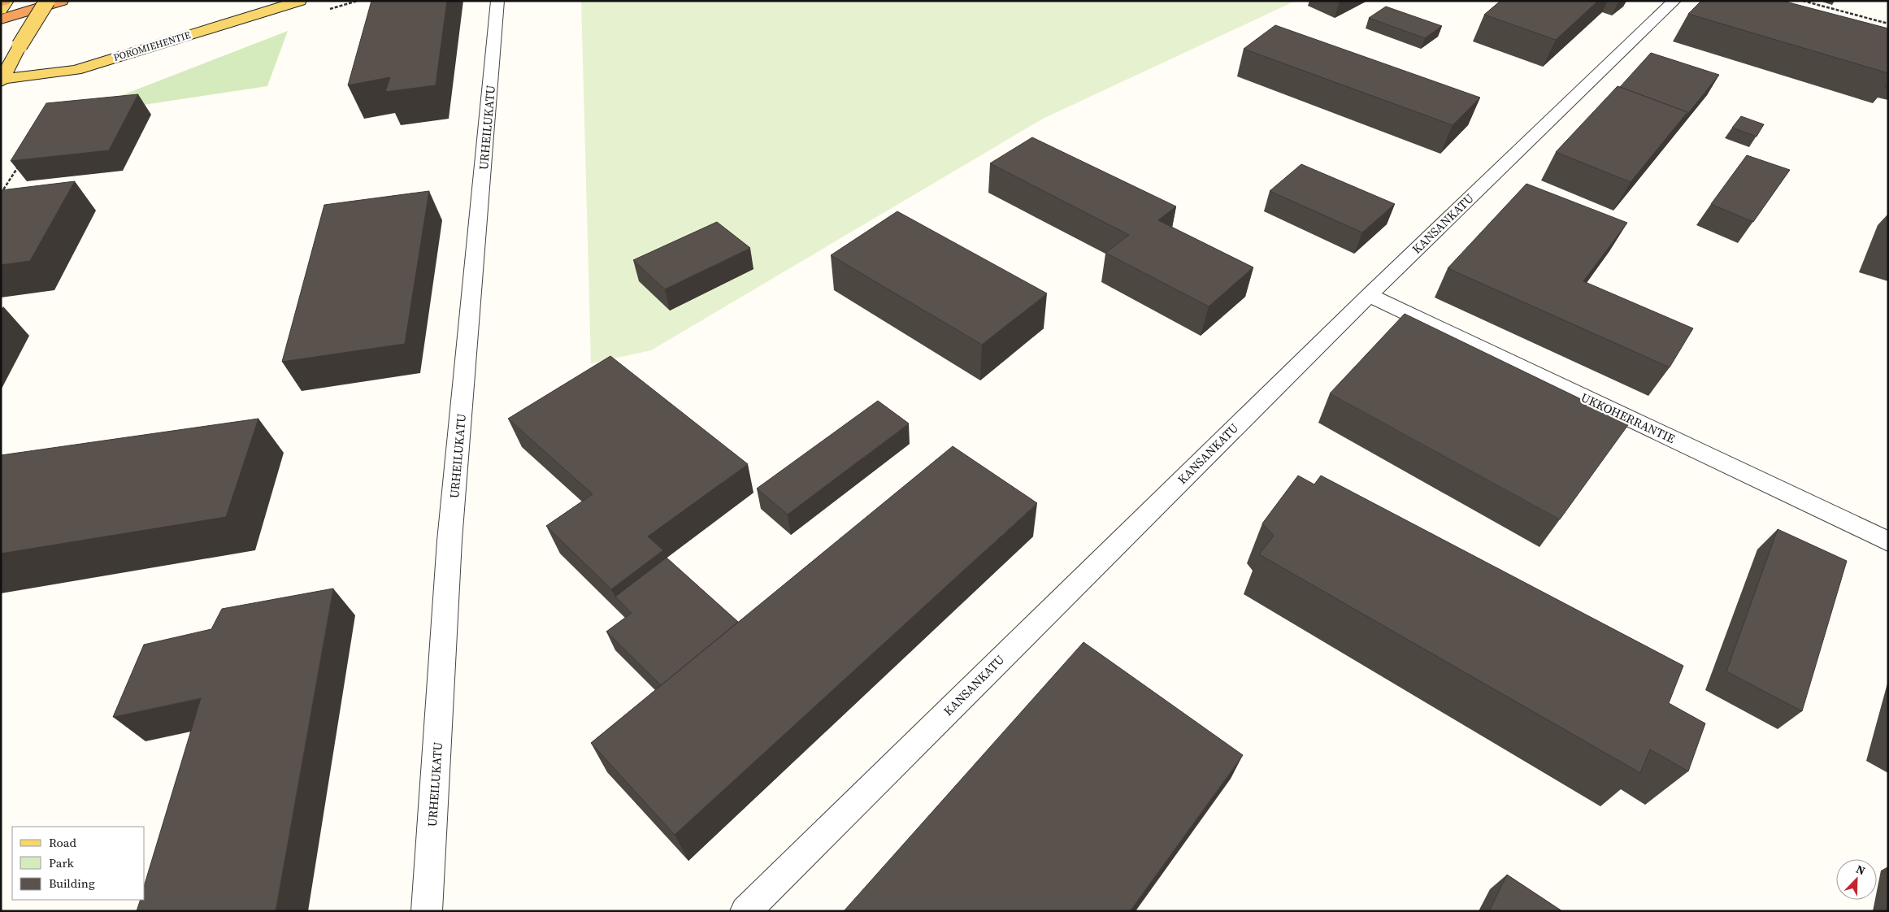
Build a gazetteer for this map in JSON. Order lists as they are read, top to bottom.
{
  "streets": {
    "main road": ["POROMIEHENTIE"],
    "street": ["URHEILUKATU", "KANSANKATU", "UKKOHERRANTIE"]
  },
  "crossings": [
    ["KANSANKATU", "UKKOHERRANTIE"]
  ],
  "legend": ["Road", "Park", "Building"],
  "north": "top right"
}
